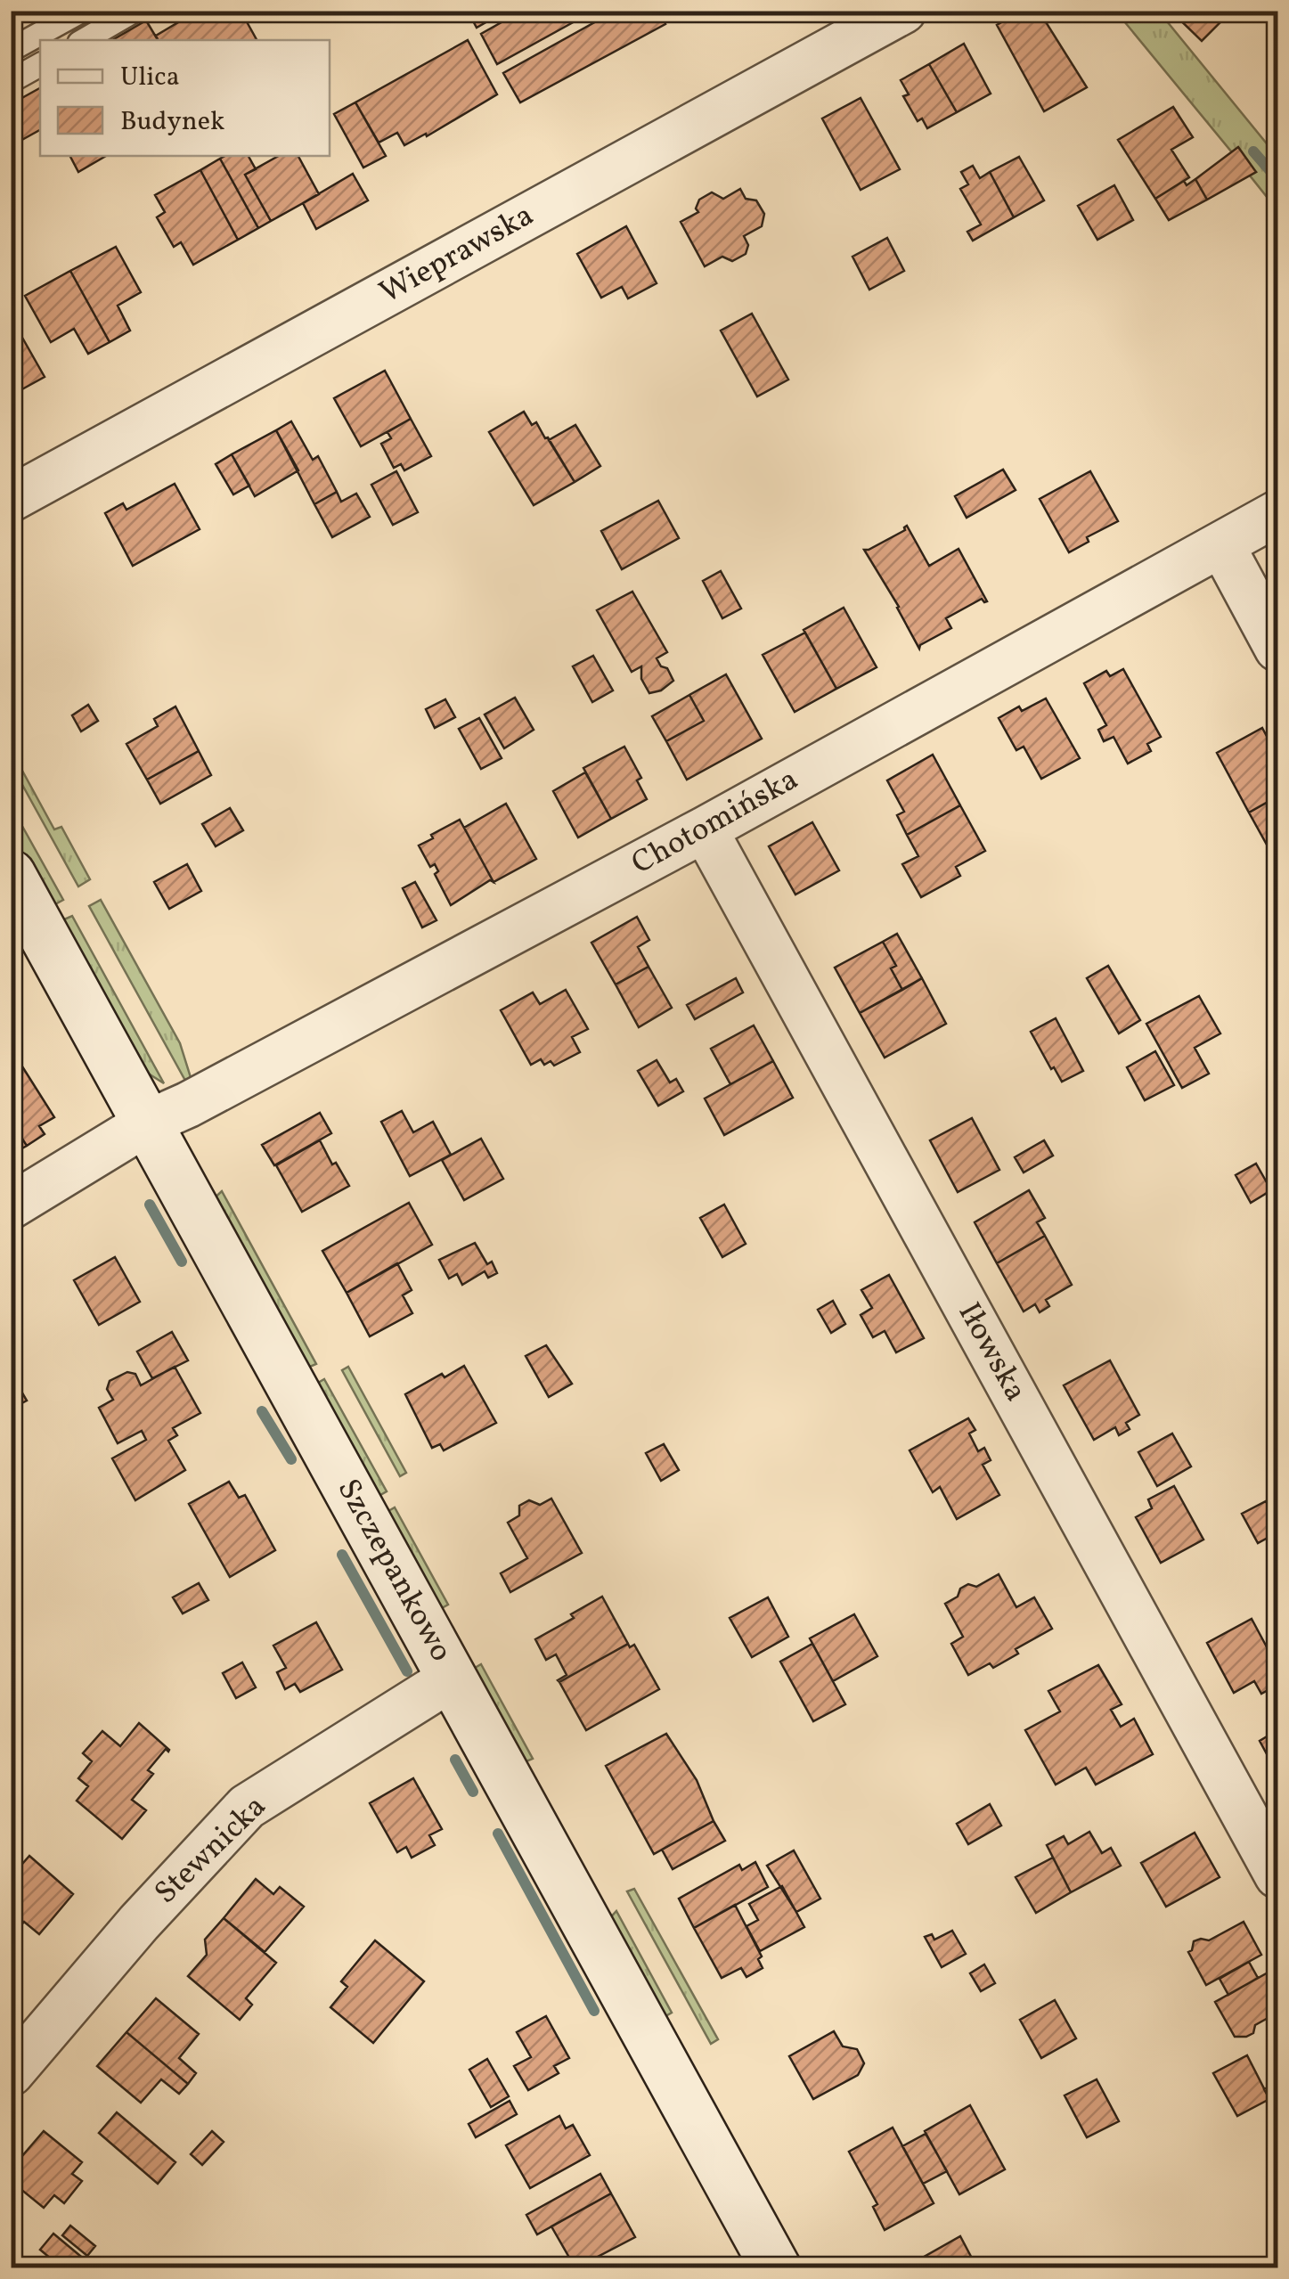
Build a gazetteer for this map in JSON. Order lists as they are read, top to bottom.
{
  "streets": {
    "street": [
      "Wieprawska",
      "Chotomińska",
      "Iłowska",
      "Szczepankowo",
      "Stewnicka"
    ]
  },
  "crossings": [
    ["Chotomińska", "Iłowska"],
    ["Chotomińska", "Szczepankowo"],
    ["Szczepankowo", "Stewnicka"]
  ],
  "legend": ["Ulica", "Budynek"]
}
